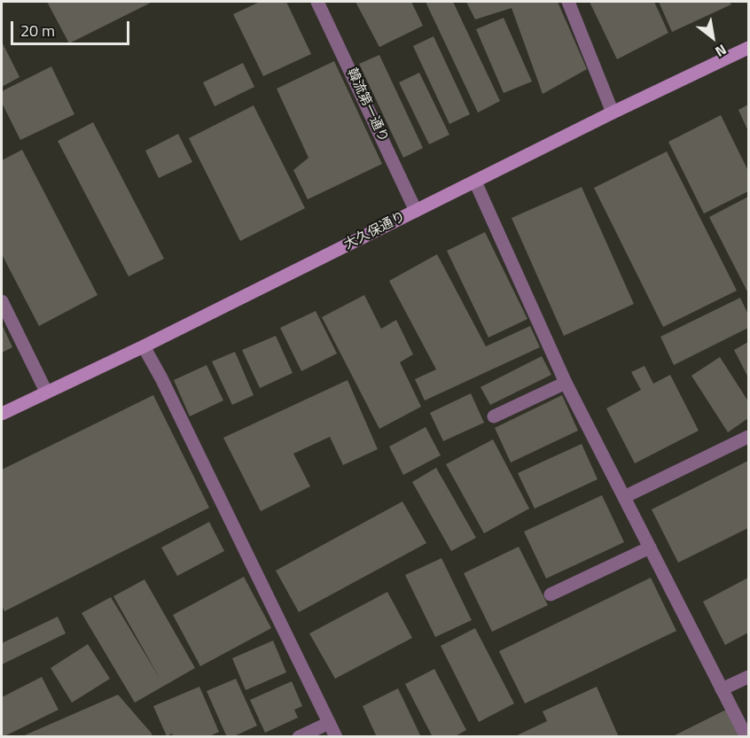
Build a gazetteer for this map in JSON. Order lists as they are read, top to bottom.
{
  "streets": {
    "main road": ["大久保通り"],
    "street": ["韓流第一通り"]
  },
  "crossings": [
    ["韓流第一通り", "大久保通り"]
  ],
  "scale_bar": "20 m",
  "north": "bottom right"
}
